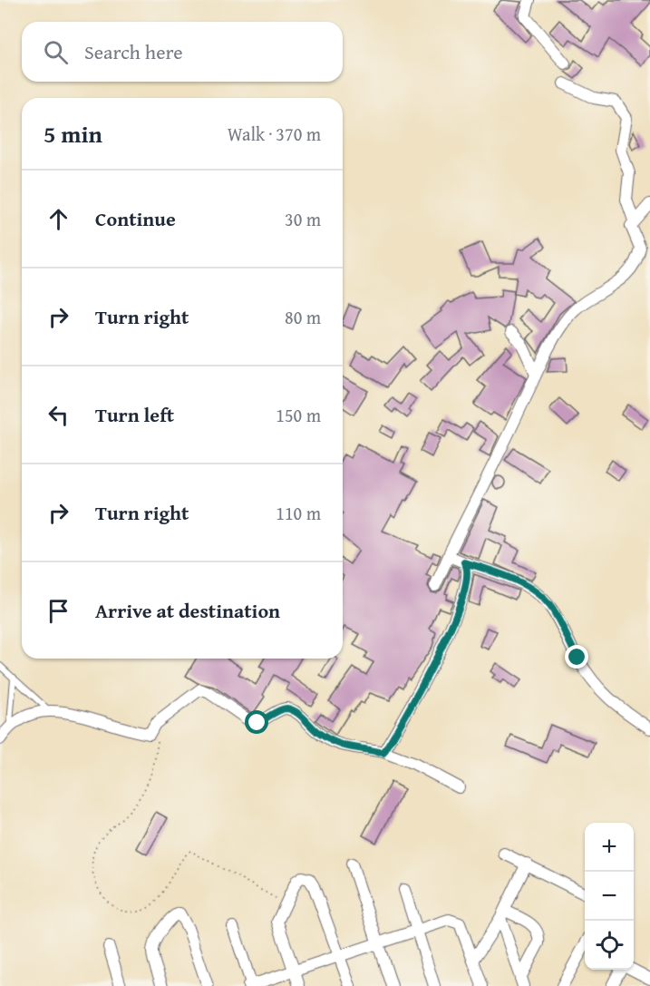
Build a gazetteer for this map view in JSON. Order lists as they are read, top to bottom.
{
  "page": {
    "search": "Search here",
    "heading": ["5 min", "Walk · 370 m"],
    "list": [
      ["Continue", "30 m"],
      ["Turn right", "80 m"],
      ["Turn left", "150 m"],
      ["Turn right", "110 m"],
      "Arrive at destination"
    ],
    "map_buttons": ["+", "−"]
  }
}
